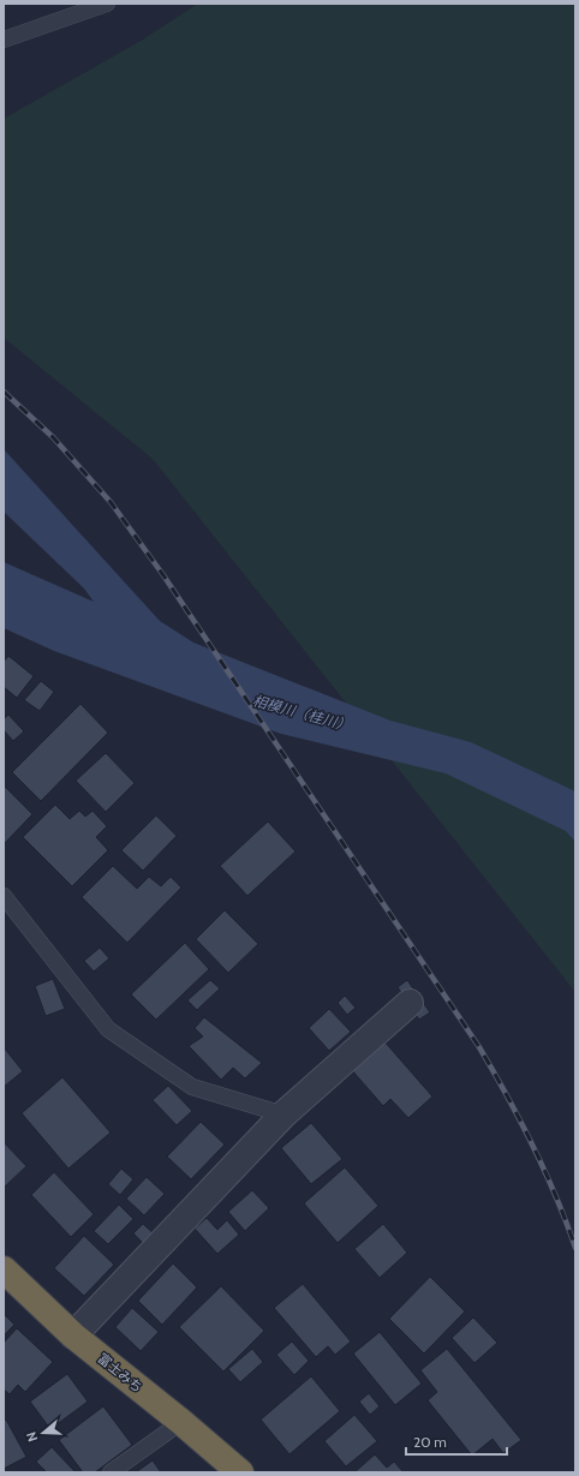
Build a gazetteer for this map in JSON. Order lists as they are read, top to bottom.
{
  "streets": {
    "highway": ["富士みち"]
  },
  "water": ["相模川（桂川）"],
  "scale_bar": "20 m",
  "north": "left"
}
